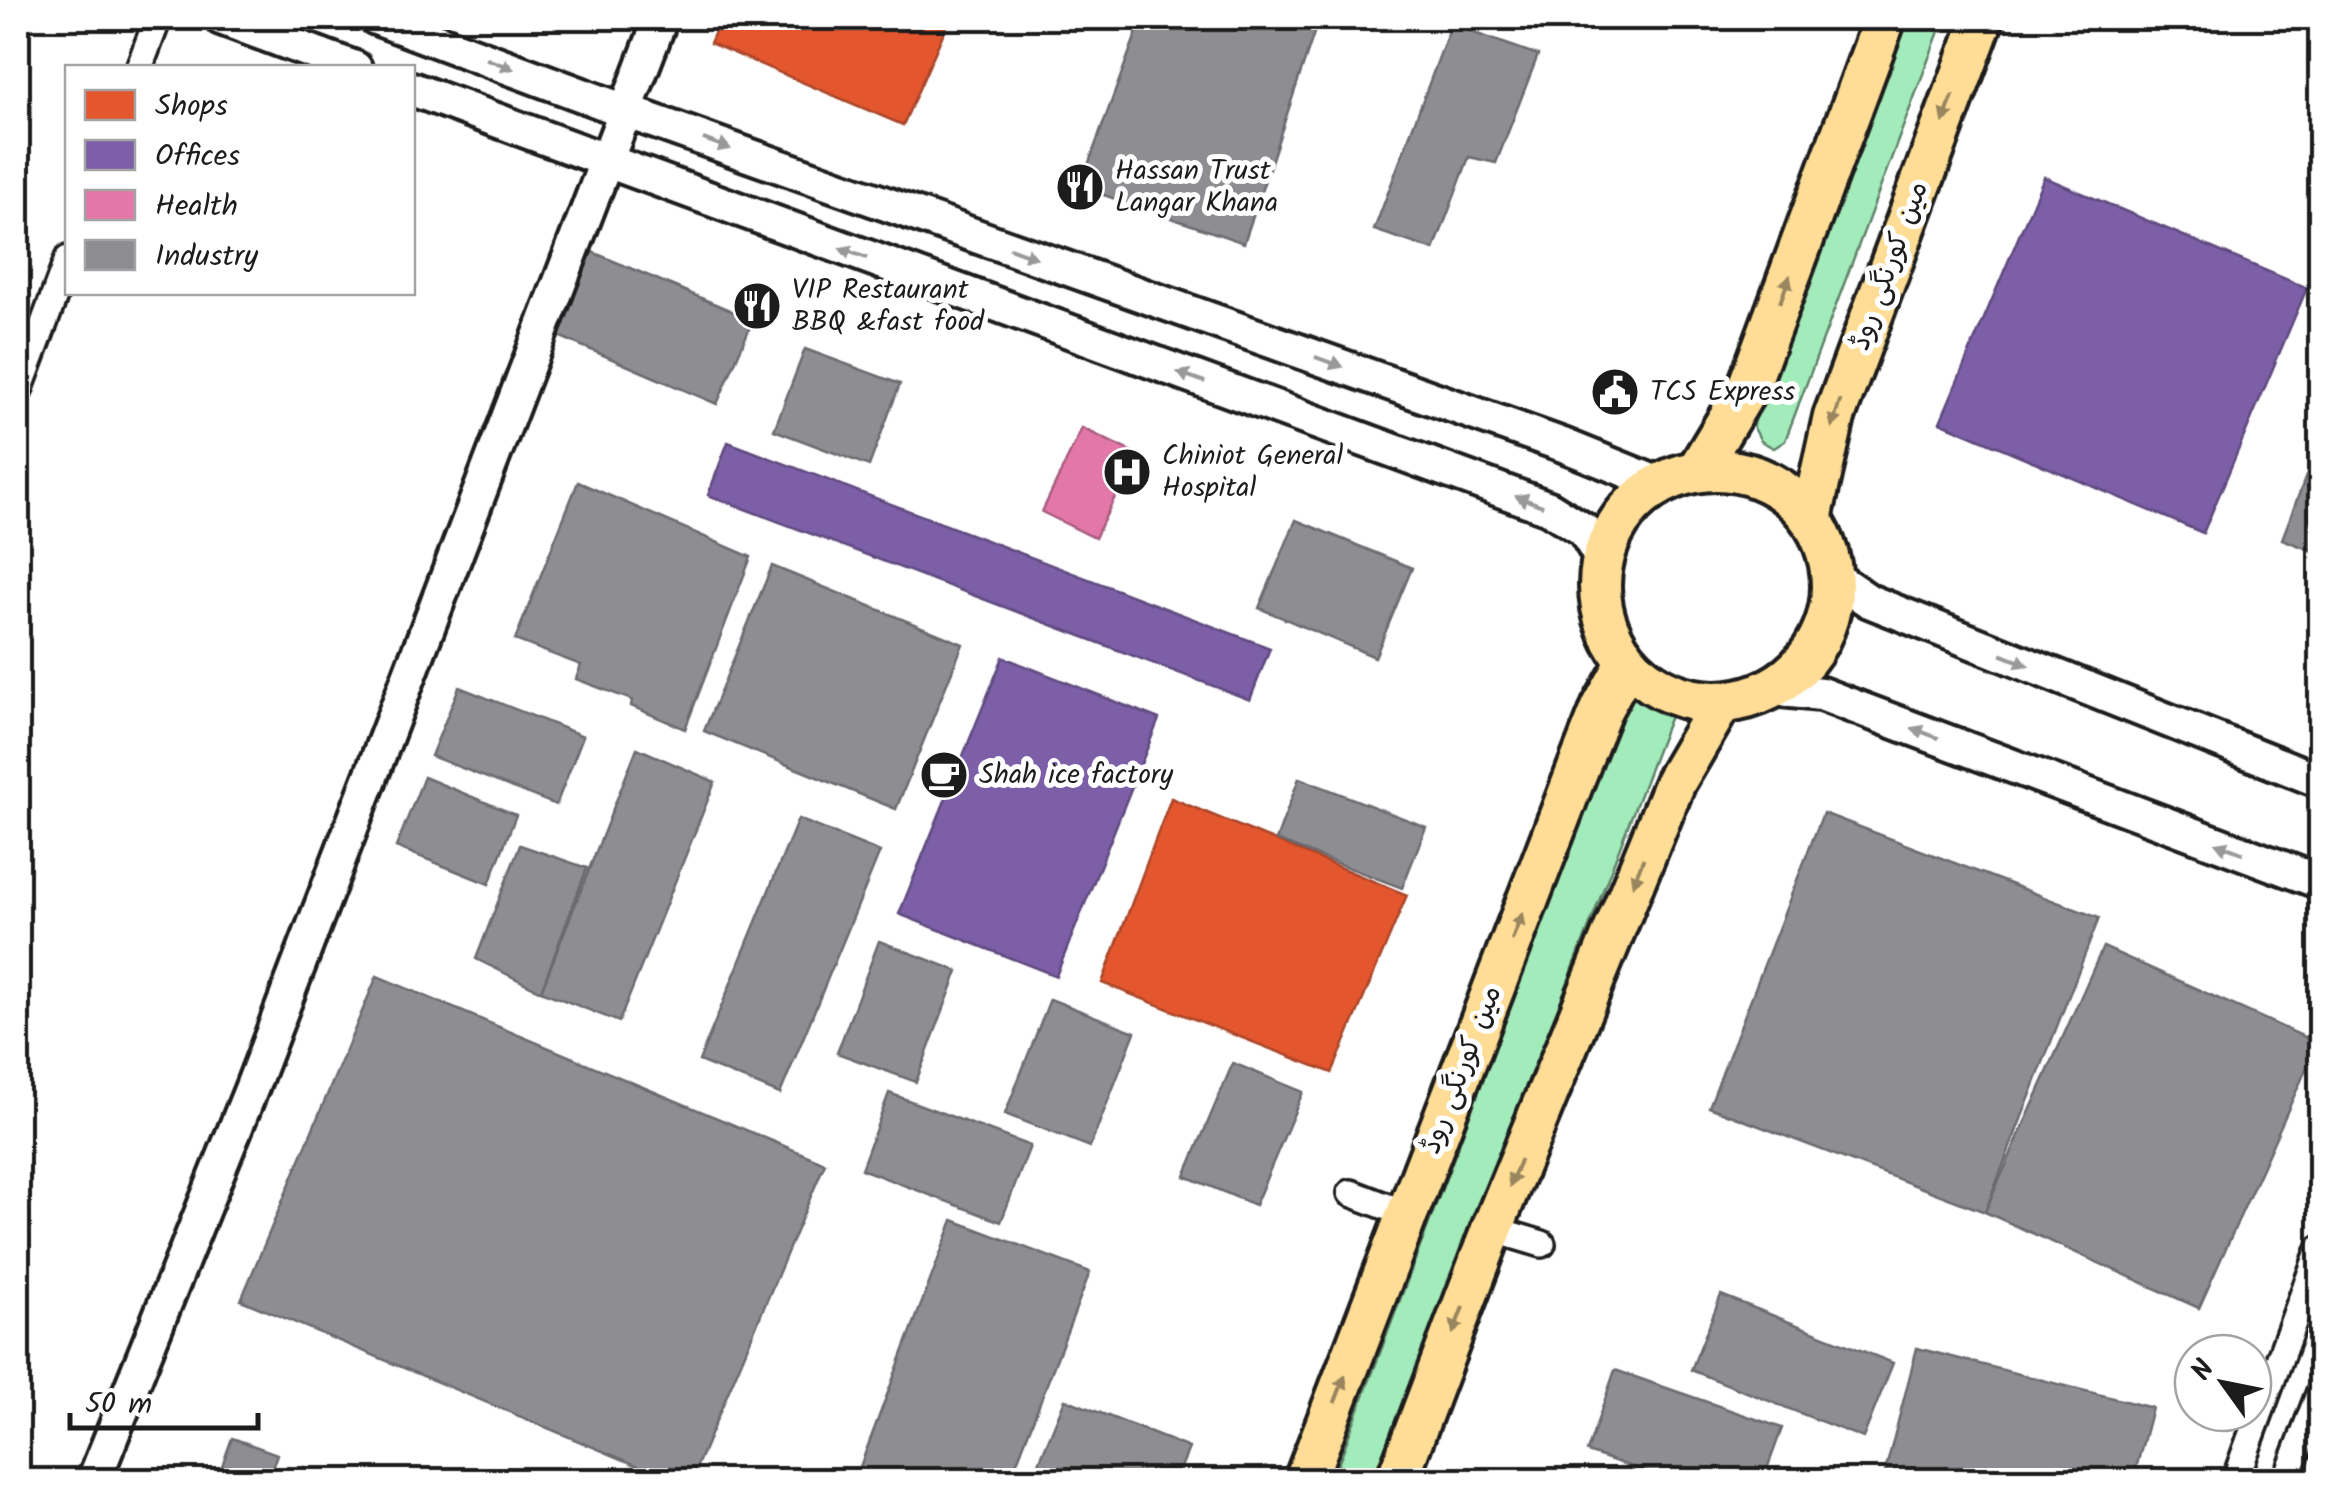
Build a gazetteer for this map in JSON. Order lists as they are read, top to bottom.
{
  "streets": {
    "main road": ["مین کورنگی روڈ"]
  },
  "places": {
    "restaurant": ["Hassan Trust Langar Khana", "VIP Restaurant BBQ &fast food"],
    "public building": ["TCS Express"],
    "hospital": ["Chiniot General Hospital"],
    "cafe": ["Shah ice factory"]
  },
  "legend": [
    "Shops",
    "Offices",
    "Health",
    "Industry"
  ],
  "scale_bar": "50 m",
  "north": "top left"
}
